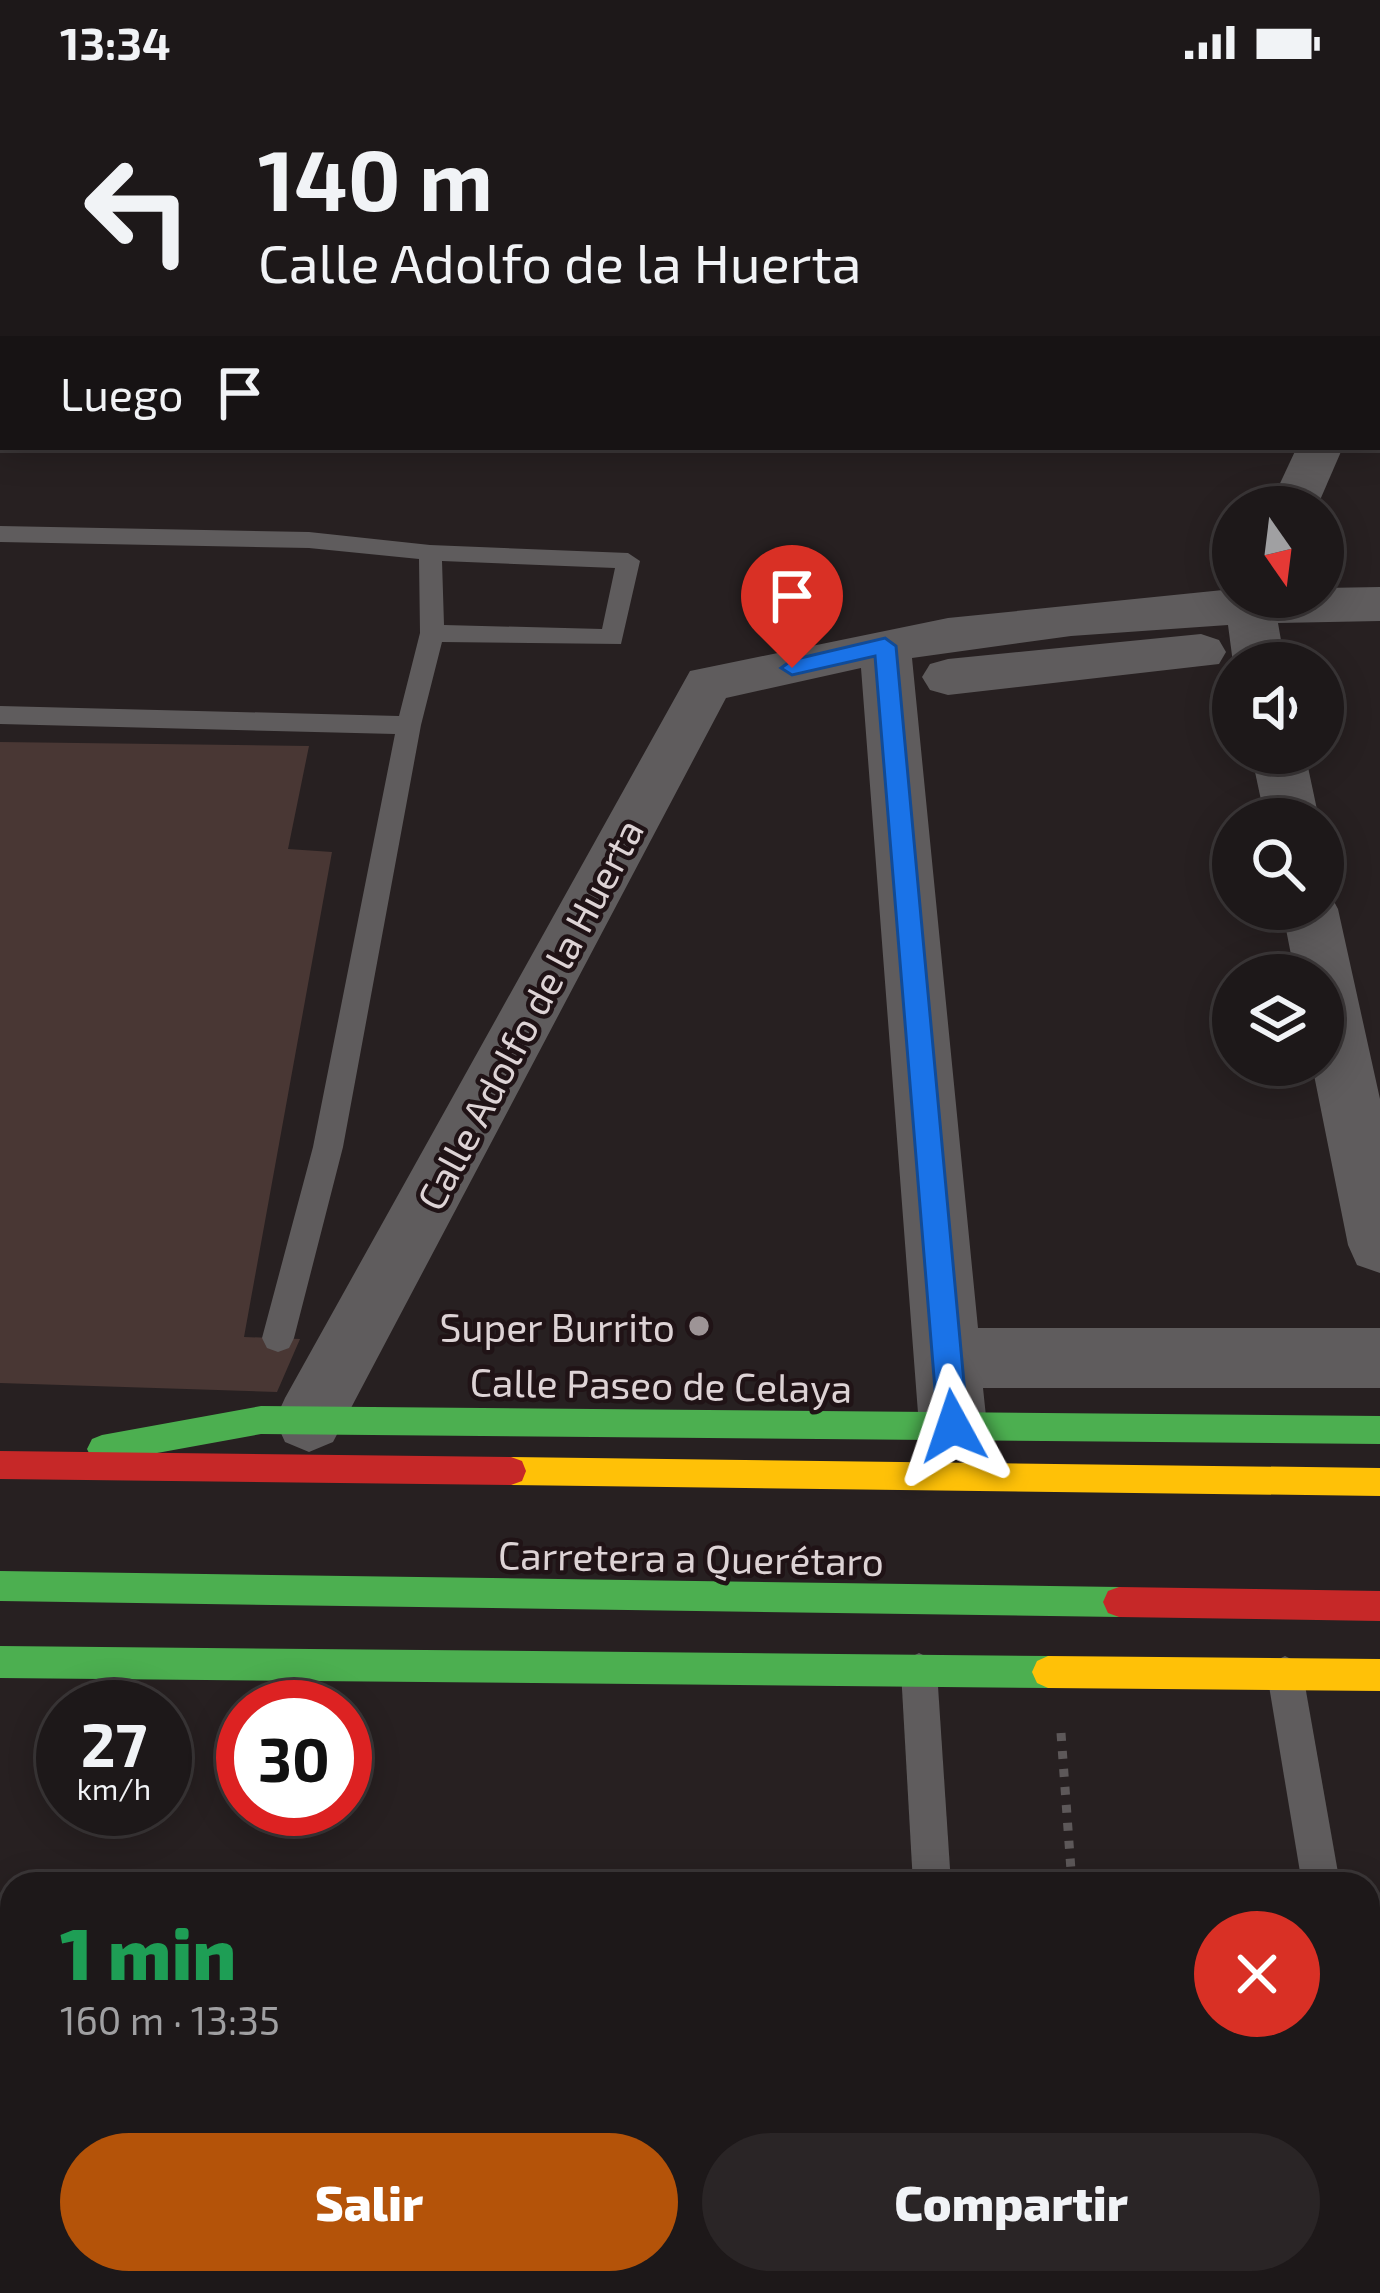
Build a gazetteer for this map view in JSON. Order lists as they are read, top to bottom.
{
  "streets": {
    "main road": ["Calle Paseo de Celaya", "Carretera a Querétaro"],
    "street": ["Calle Adolfo de la Huerta"]
  },
  "crossings": [
    ["Calle Adolfo de la Huerta", "Calle Paseo de Celaya"]
  ],
  "places": ["Super Burrito"],
  "north": "bottom",
  "page": {
    "status": "13:34",
    "turn": ["140 m", "Calle Adolfo de la Huerta"],
    "then": "Luego",
    "speed": "27 km/h",
    "limit": "30",
    "heading": ["1 min", "160 m · 13:35"],
    "buttons": ["Salir", "Compartir"]
  }
}
